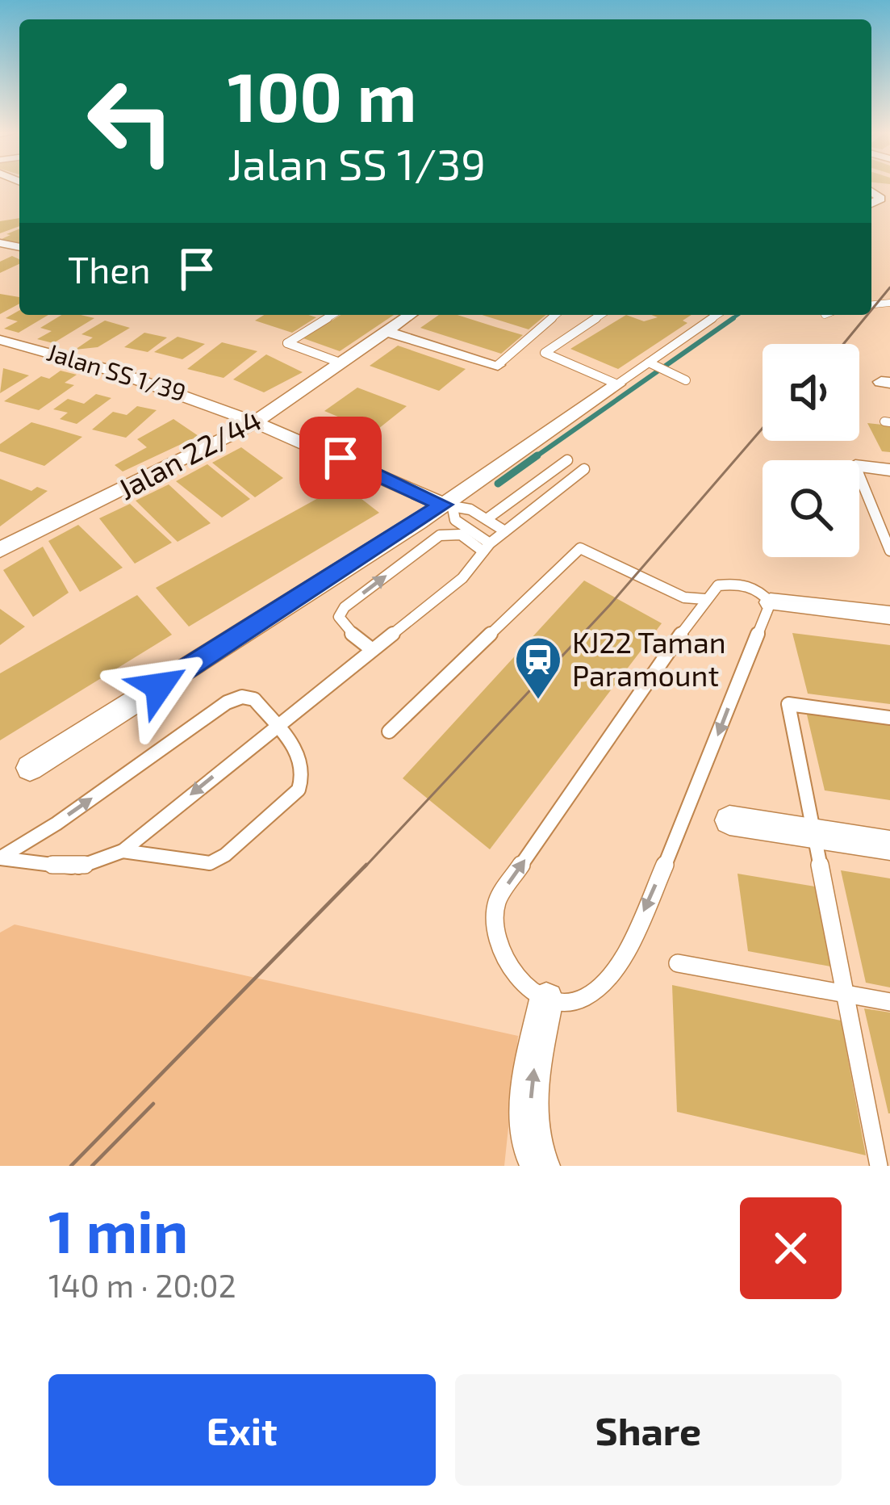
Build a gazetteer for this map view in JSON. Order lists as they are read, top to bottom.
{
  "streets": {
    "street": ["Jalan SS 1/39", "Jalan 22/44"]
  },
  "crossings": [
    ["Jalan SS 1/39", "Jalan 22/44"]
  ],
  "places": {
    "station": ["KJ22 Taman Paramount"]
  },
  "page": {
    "turn": ["100 m", "Jalan SS 1/39"],
    "then": "Then",
    "heading": ["1 min", "140 m · 20:02"],
    "buttons": ["Exit", "Share"]
  }
}
